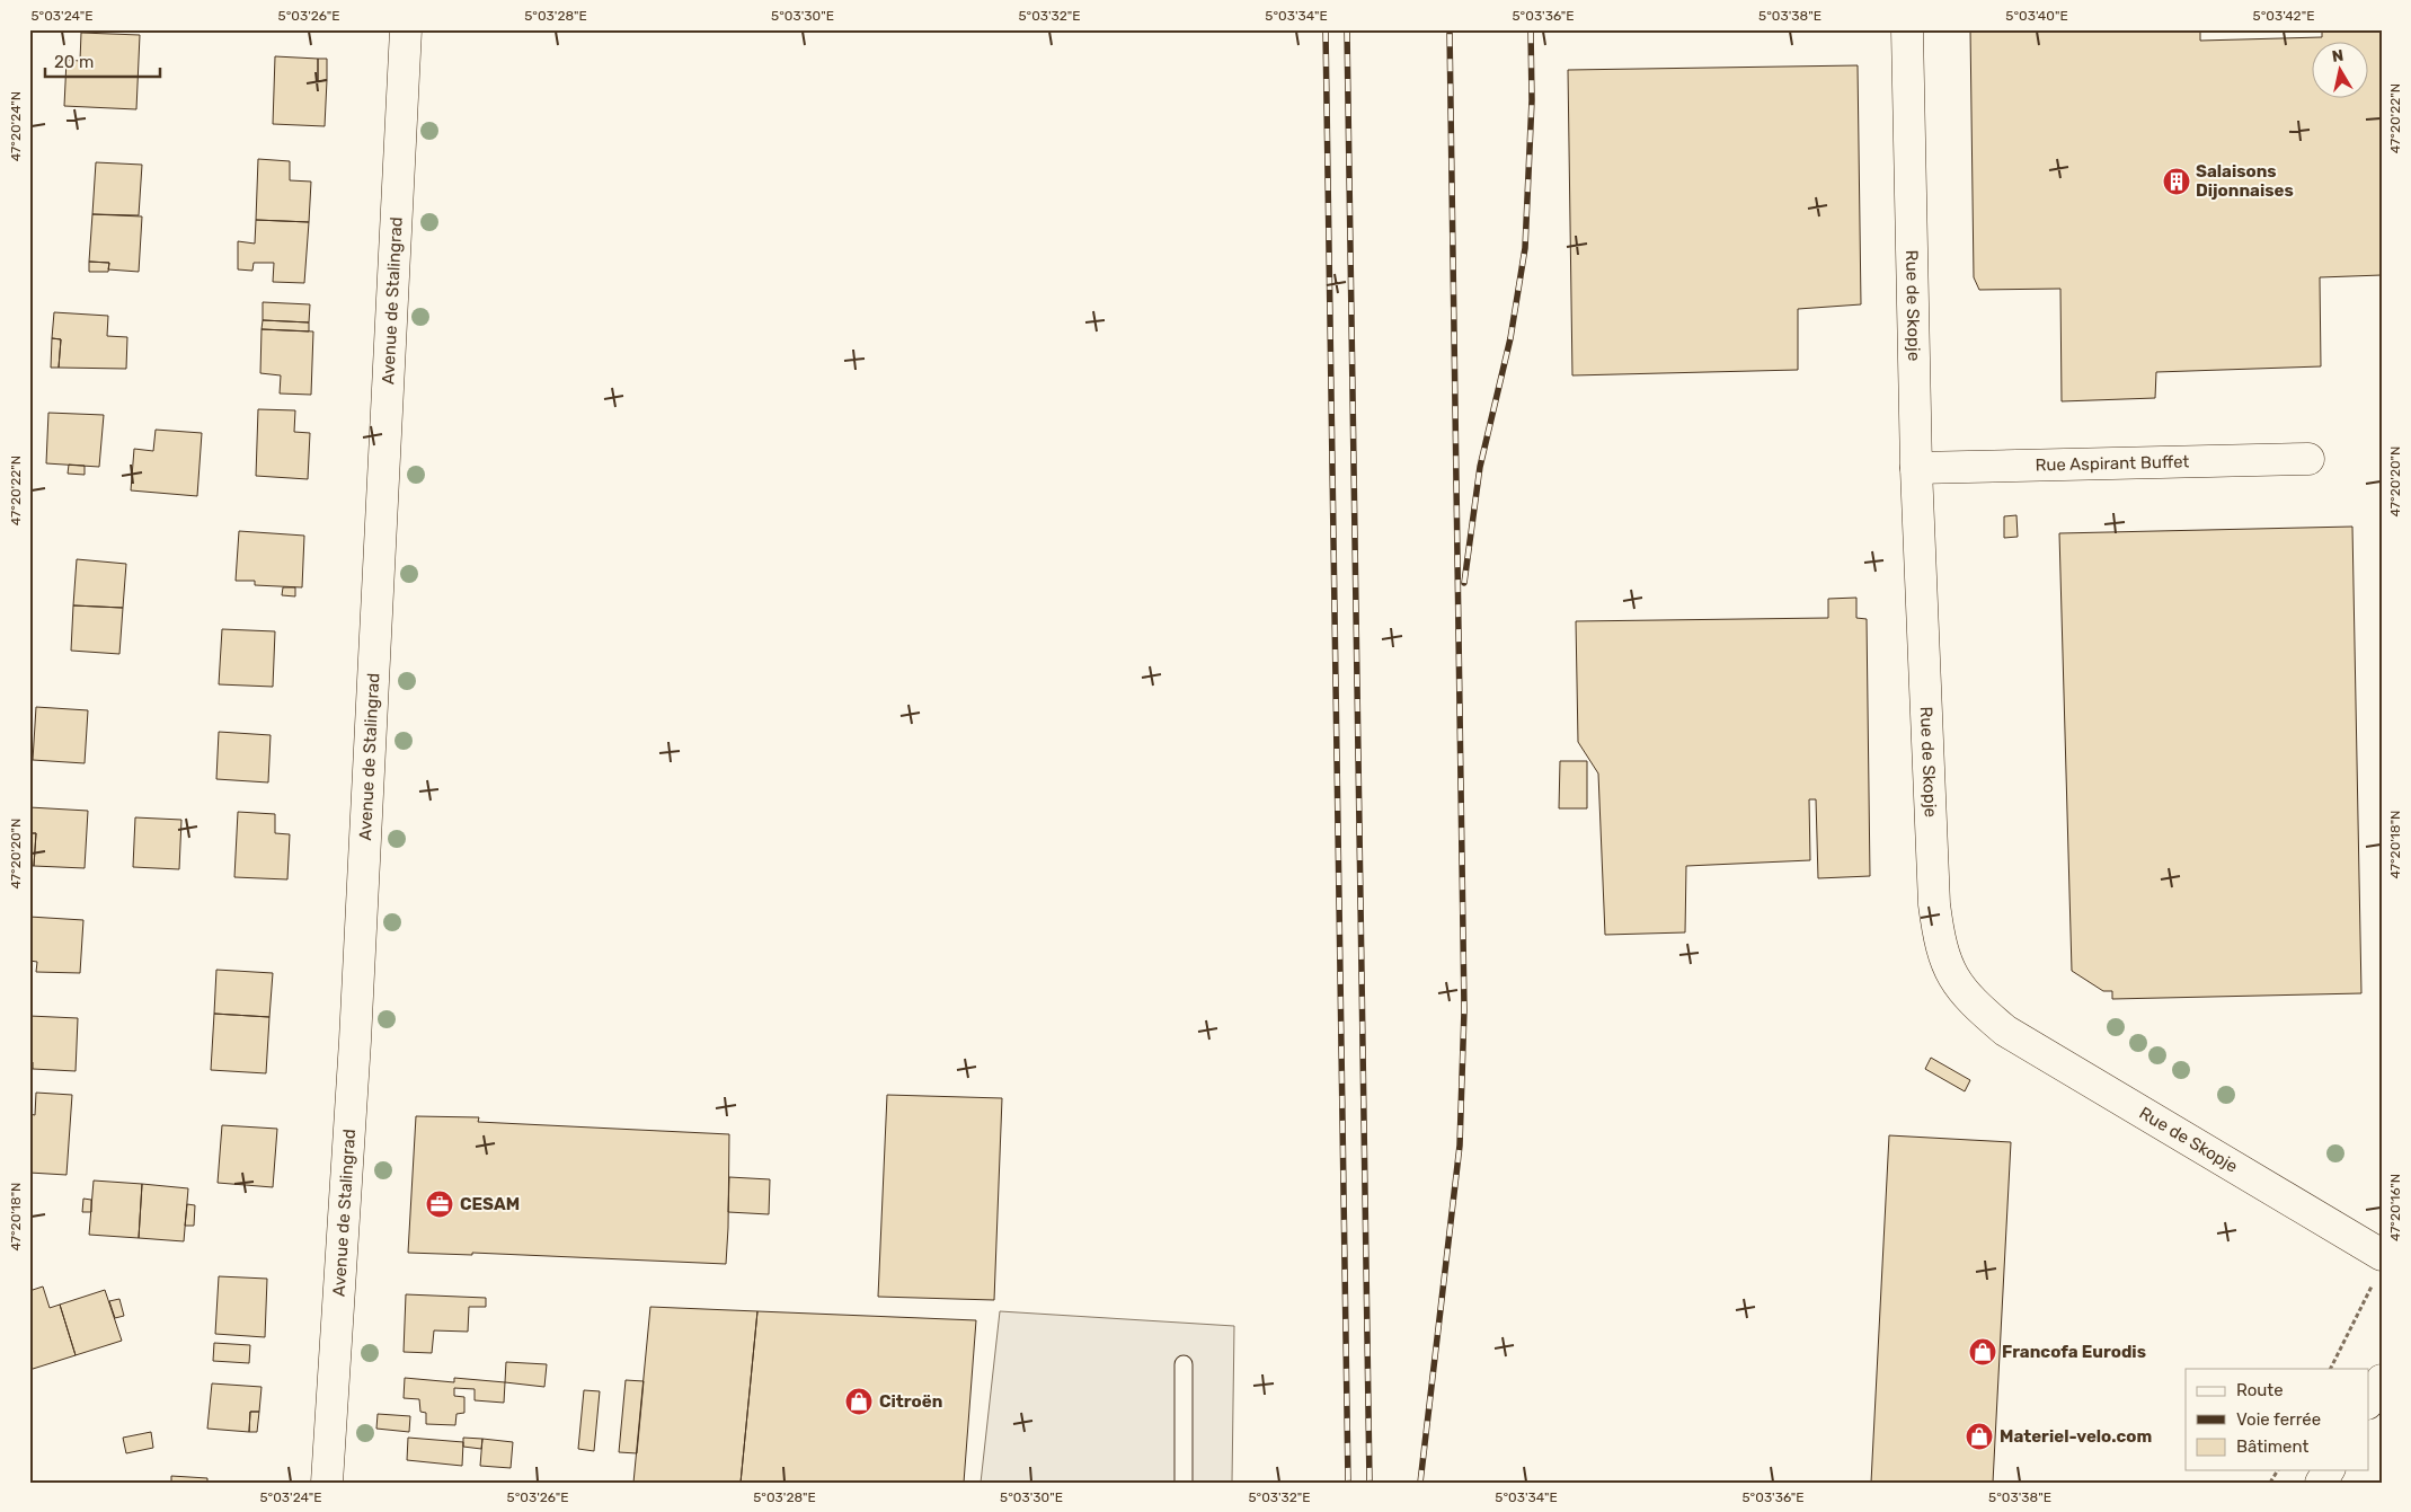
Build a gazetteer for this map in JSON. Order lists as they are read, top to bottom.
{
  "streets": {
    "street": ["Avenue de Stalingrad", "Rue de Skopje", "Rue Aspirant Buffet"]
  },
  "crossings": [
    ["Rue de Skopje", "Rue Aspirant Buffet"]
  ],
  "places": {
    "building": ["Salaisons Dijonnaises"],
    "office": ["CESAM"],
    "shop": ["Francofa Eurodis", "Citroën", "Materiel-velo.com"]
  },
  "legend": ["Route", "Voie ferrée", "Bâtiment"],
  "scale_bar": "20 m",
  "north": "top",
  "coordinates": [
    "5°03'24\"E",
    "5°03'26\"E",
    "5°03'28\"E",
    "5°03'30\"E",
    "5°03'32\"E",
    "5°03'34\"E",
    "5°03'36\"E",
    "5°03'38\"E",
    "5°03'40\"E",
    "5°03'42\"E",
    "47°20'22\"N",
    "47°20'24\"N",
    "47°20'20\"N",
    "47°20'18\"N",
    "47°20'16\"N"
  ]
}
